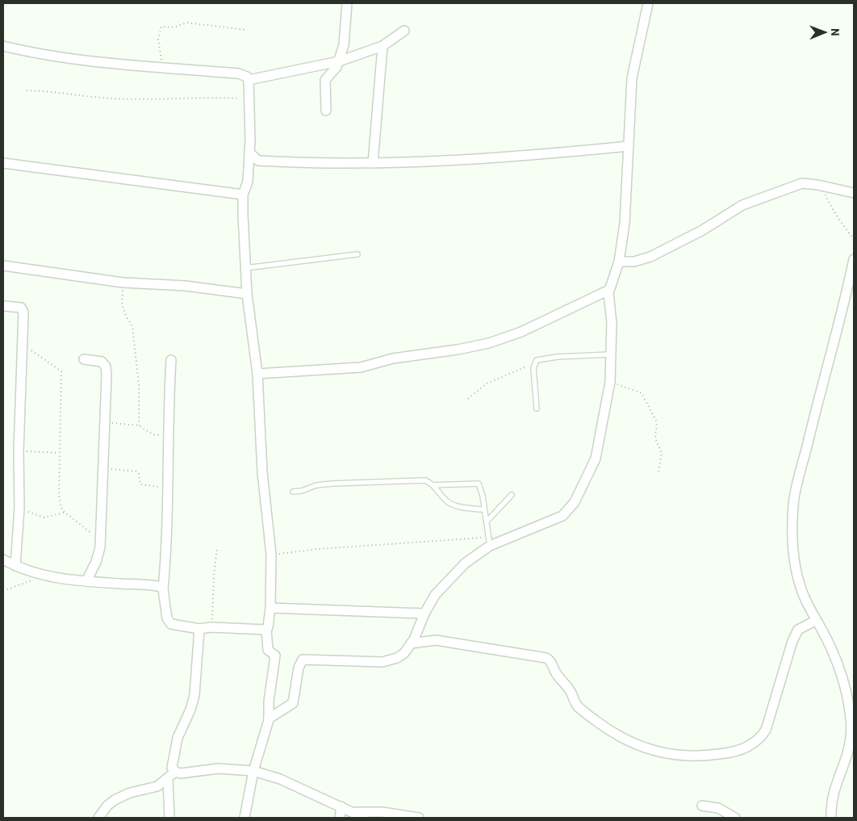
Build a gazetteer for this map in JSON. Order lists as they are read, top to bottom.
{
  "north": "right"
}
